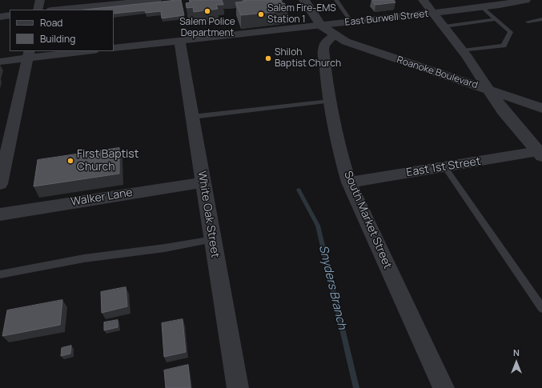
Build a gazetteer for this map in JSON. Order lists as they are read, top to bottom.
{
  "streets": {
    "street": [
      "East Burwell Street",
      "Roanoke Boulevard",
      "East 1st Street",
      "Walker Lane",
      "White Oak Street",
      "South Market Street"
    ]
  },
  "crossings": [
    ["East Burwell Street", "Roanoke Boulevard"],
    ["East Burwell Street", "White Oak Street"],
    ["East Burwell Street", "South Market Street"],
    ["Roanoke Boulevard", "South Market Street"],
    ["East 1st Street", "South Market Street"],
    ["Walker Lane", "White Oak Street"]
  ],
  "water": ["Snyders Branch"],
  "places": [
    "Salem Police Department",
    "Salem Fire-EMS Station 1",
    "Shiloh Baptist Church",
    "First Baptist Church"
  ],
  "legend": ["Road", "Building"],
  "north": "top"
}
